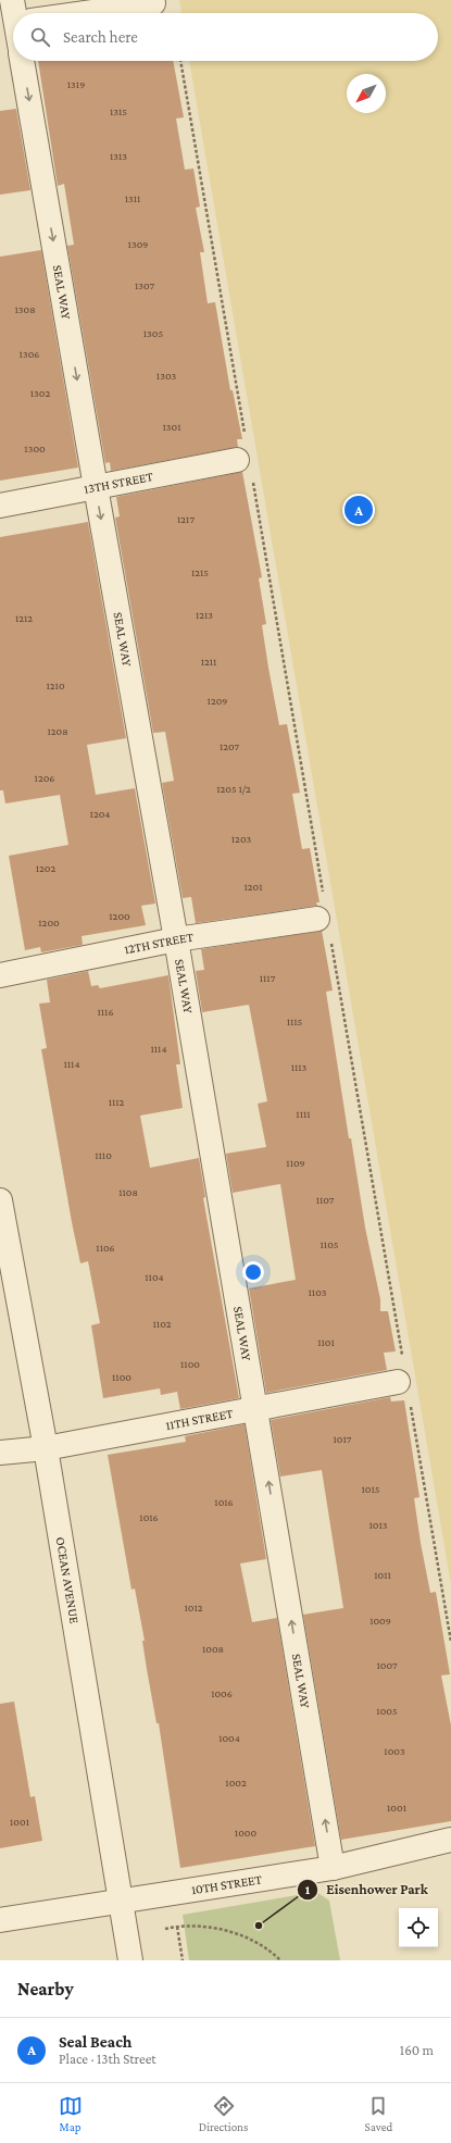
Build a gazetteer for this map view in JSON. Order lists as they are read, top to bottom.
{
  "streets": {
    "street": [
      "SEAL WAY",
      "13TH STREET",
      "12TH STREET",
      "11TH STREET",
      "OCEAN AVENUE",
      "10TH STREET"
    ]
  },
  "crossings": [
    ["SEAL WAY", "13TH STREET"],
    ["SEAL WAY", "12TH STREET"],
    ["SEAL WAY", "11TH STREET"],
    ["SEAL WAY", "10TH STREET"],
    ["11TH STREET", "OCEAN AVENUE"],
    ["OCEAN AVENUE", "10TH STREET"]
  ],
  "places": ["Eisenhower Park"],
  "house_numbers": [
    "1319",
    "1315",
    "1313",
    "1311",
    "1309",
    "1307",
    "1308",
    "1305",
    "1306",
    "1303",
    "1302",
    "1301",
    "1300",
    "1217",
    "1215",
    "1213",
    "1212",
    "1211",
    "1210",
    "1209",
    "1208",
    "1207",
    "1206",
    "1205 1/2",
    "1204",
    "1203",
    "1202",
    "1201",
    "1200",
    "1200",
    "1117",
    "1116",
    "1115",
    "1114",
    "1114",
    "1113",
    "1112",
    "1111",
    "1110",
    "1109",
    "1108",
    "1107",
    "1105",
    "1106",
    "1104",
    "1103",
    "1102",
    "1101",
    "1100",
    "1100",
    "1017",
    "1015",
    "1016",
    "1016",
    "1013",
    "1011",
    "1012",
    "1009",
    "1008",
    "1007",
    "1006",
    "1005",
    "1004",
    "1003",
    "1002",
    "1001",
    "1001",
    "1000"
  ],
  "north": "bottom left",
  "page": {
    "search": "Search here",
    "pins": "A",
    "heading": "Nearby",
    "list": [
      {
        "mark": "A",
        "name": "Seal Beach",
        "note": "Place · 13th Street",
        "value": "160 m"
      }
    ],
    "nav": ["Map", "Directions", "Saved"]
  }
}
